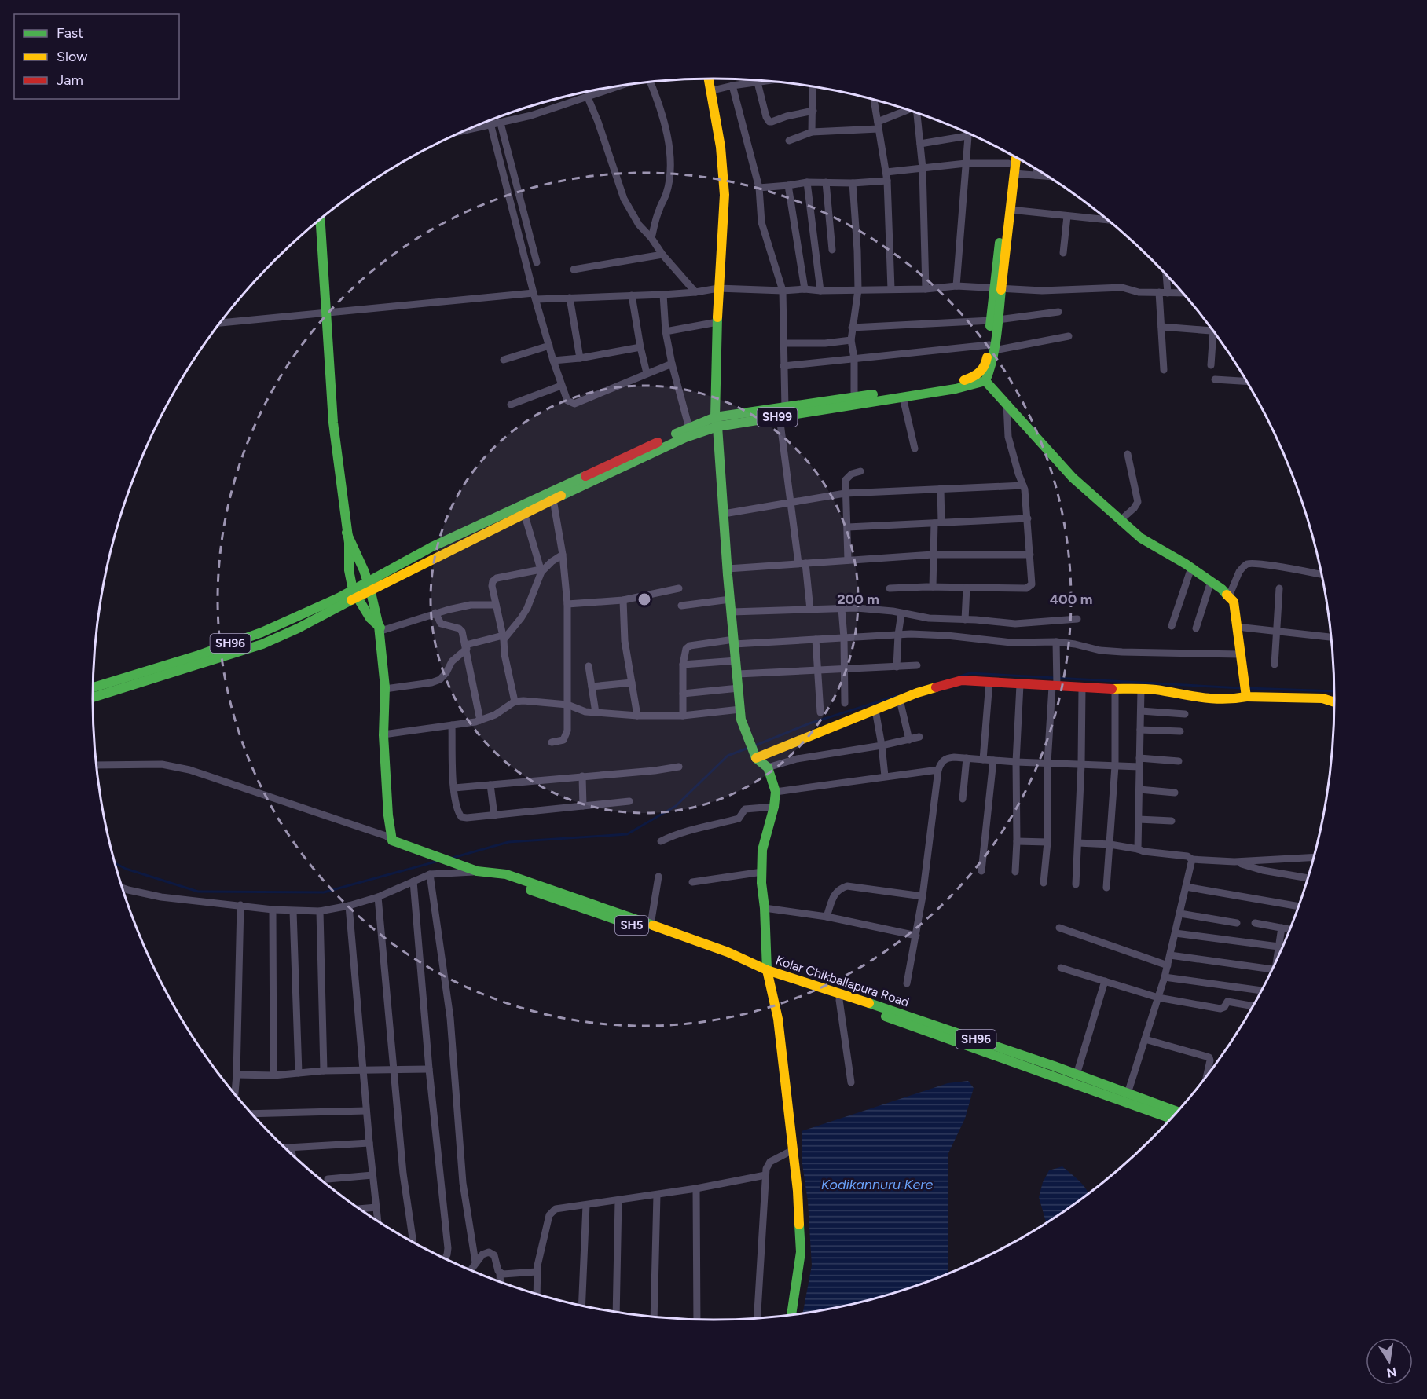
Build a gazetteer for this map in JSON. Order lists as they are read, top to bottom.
{
  "streets": {
    "main road": [
      "SH99",
      "SH96",
      "SH5",
      "Kolar Chikballapura Road"
    ]
  },
  "crossings": [
    ["SH99", "SH96"],
    ["SH5", "Kolar Chikballapura Road"]
  ],
  "water": ["Kodikannuru Kere"],
  "legend": ["Fast", "Slow", "Jam"],
  "north": "bottom",
  "rings": ["200 m", "400 m"]
}
